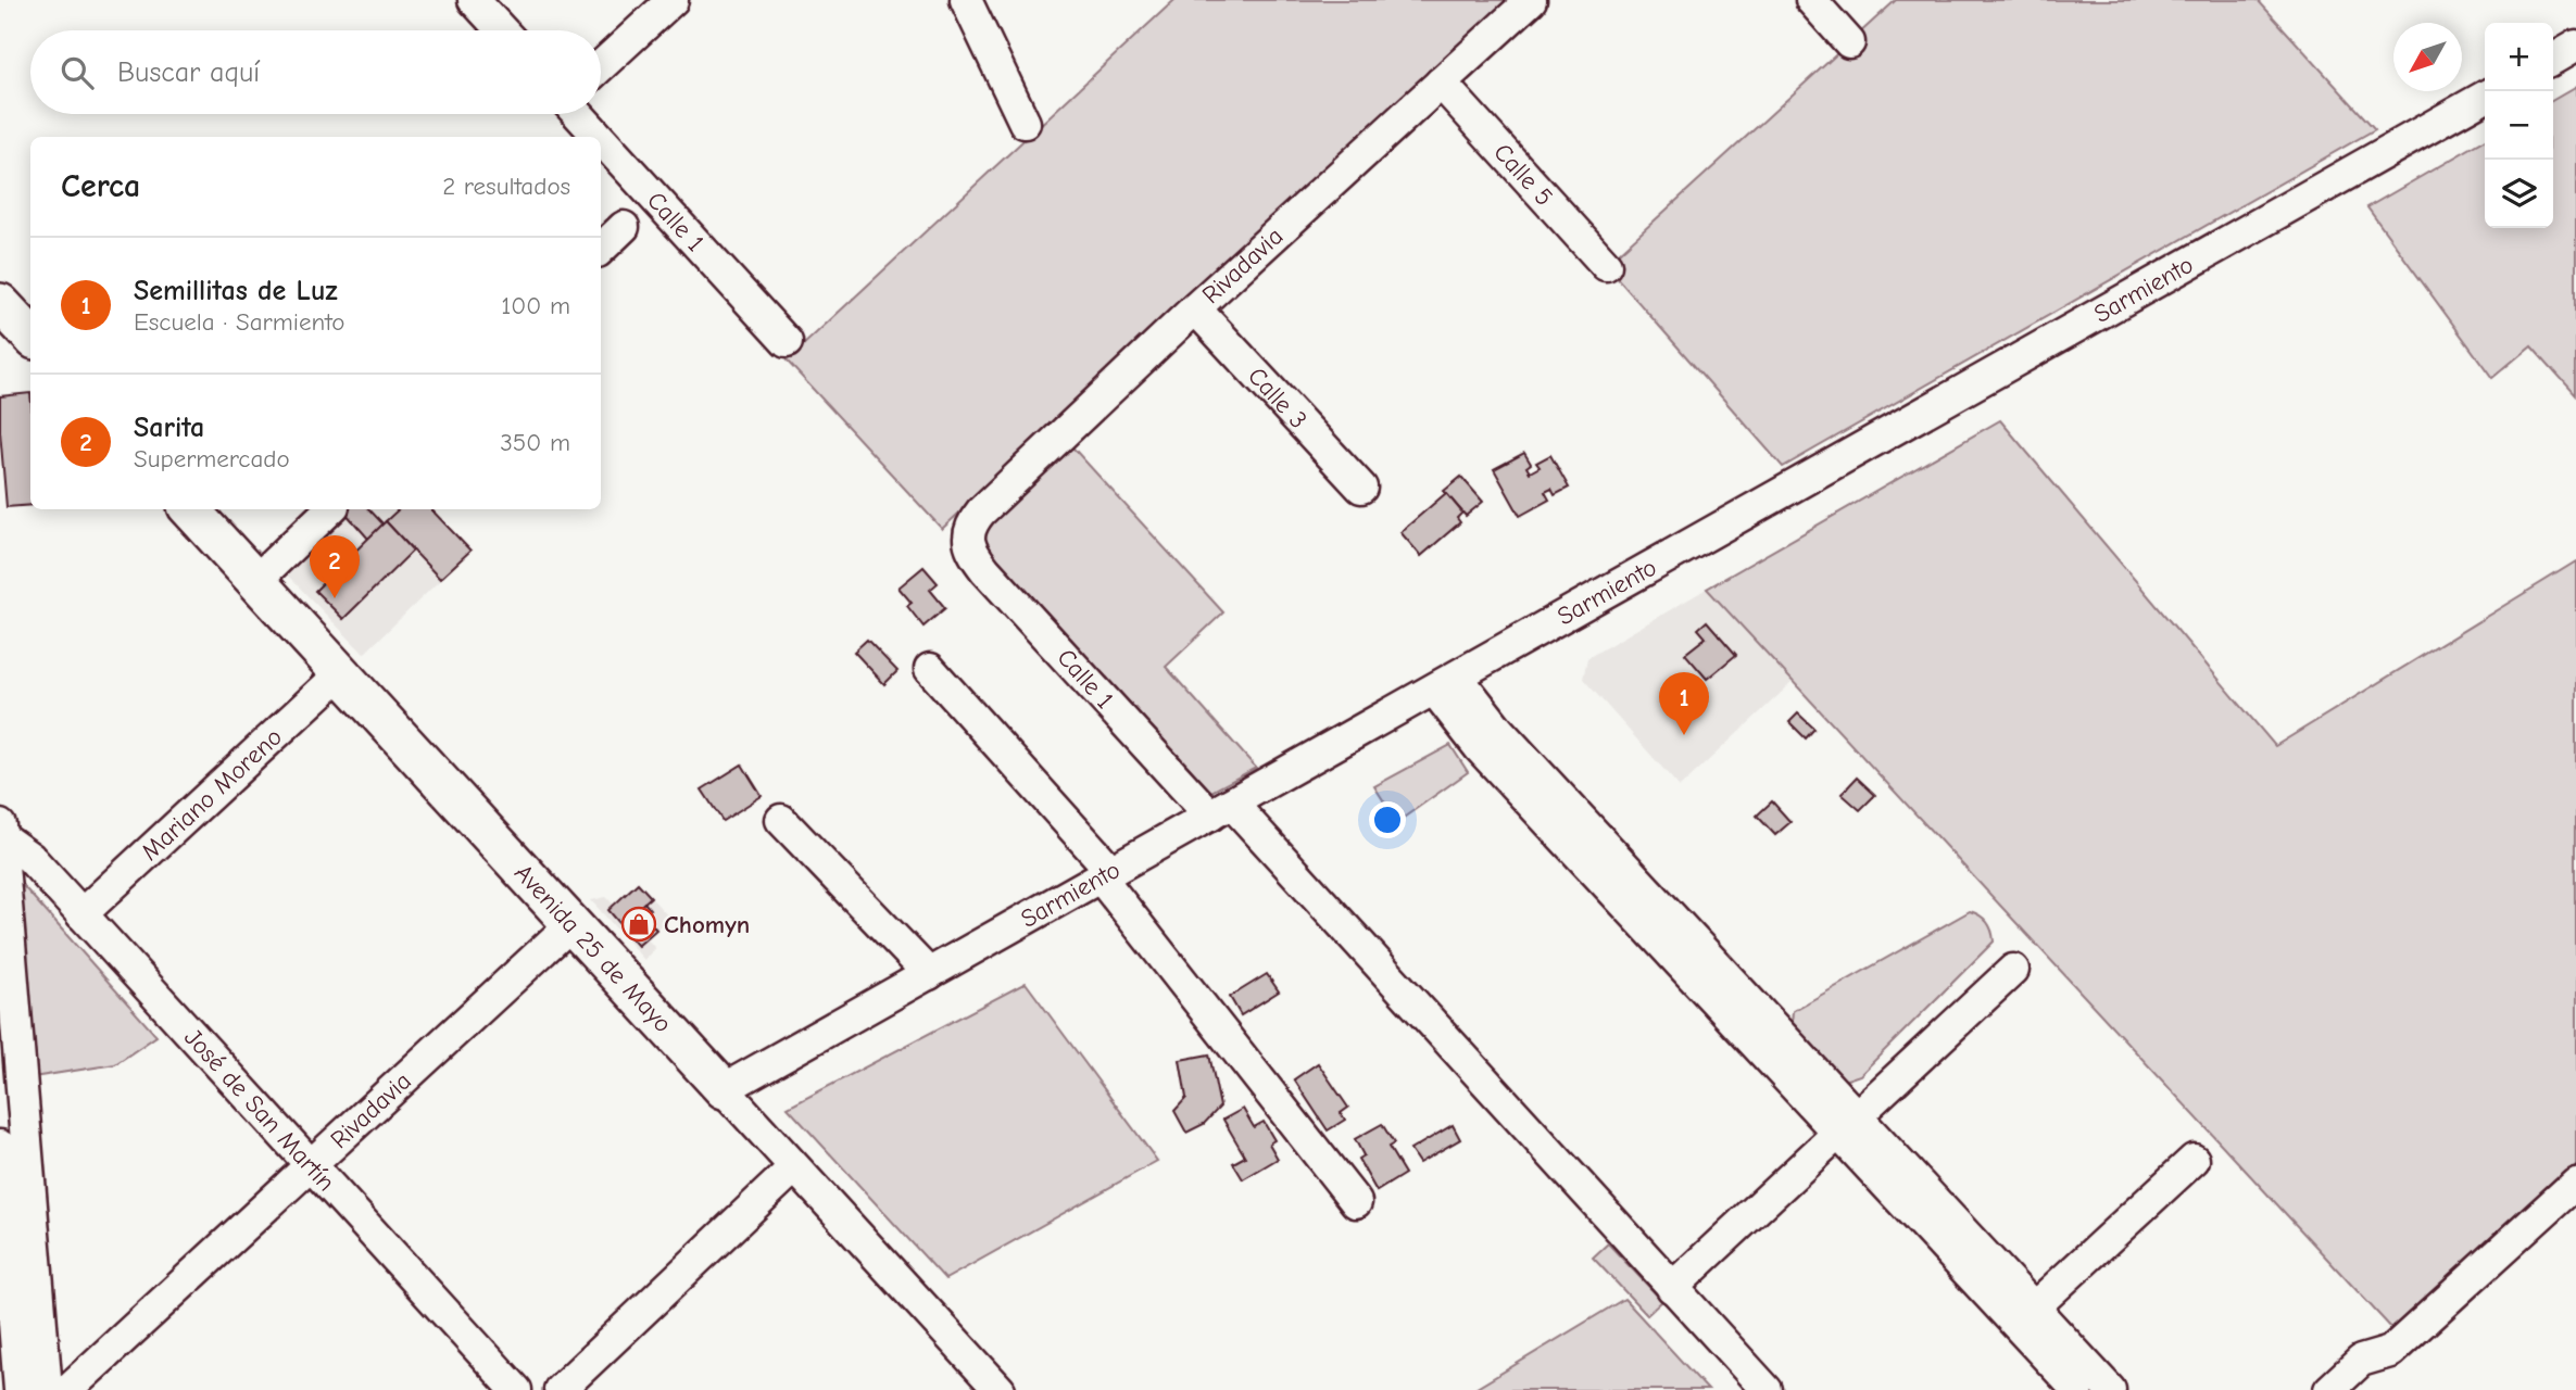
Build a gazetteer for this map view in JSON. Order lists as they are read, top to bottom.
{
  "streets": {
    "main road": ["Avenida 25 de Mayo"],
    "street": [
      "Calle 5",
      "Calle 1",
      "Rivadavia",
      "Sarmiento",
      "Calle 3",
      "Mariano Moreno",
      "José de San Martín"
    ]
  },
  "crossings": [
    ["Calle 5", "Rivadavia"],
    ["Calle 1", "Rivadavia"],
    ["Calle 1", "Sarmiento"],
    ["Rivadavia", "Calle 3"],
    ["Rivadavia", "Avenida 25 de Mayo"],
    ["Rivadavia", "José de San Martín"],
    ["Sarmiento", "Avenida 25 de Mayo"],
    ["Mariano Moreno", "Avenida 25 de Mayo"],
    ["Mariano Moreno", "José de San Martín"]
  ],
  "places": {
    "shop": ["Chomyn"]
  },
  "north": "bottom left",
  "page": {
    "map_buttons": ["+", "−"],
    "search": "Buscar aquí",
    "heading": ["Cerca", "2 resultados"],
    "list": [
      {
        "mark": "1",
        "name": "Semillitas de Luz",
        "note": "Escuela · Sarmiento",
        "value": "100 m"
      },
      {
        "mark": "2",
        "name": "Sarita",
        "note": "Supermercado",
        "value": "350 m"
      }
    ],
    "pins": ["2", "1"]
  }
}
